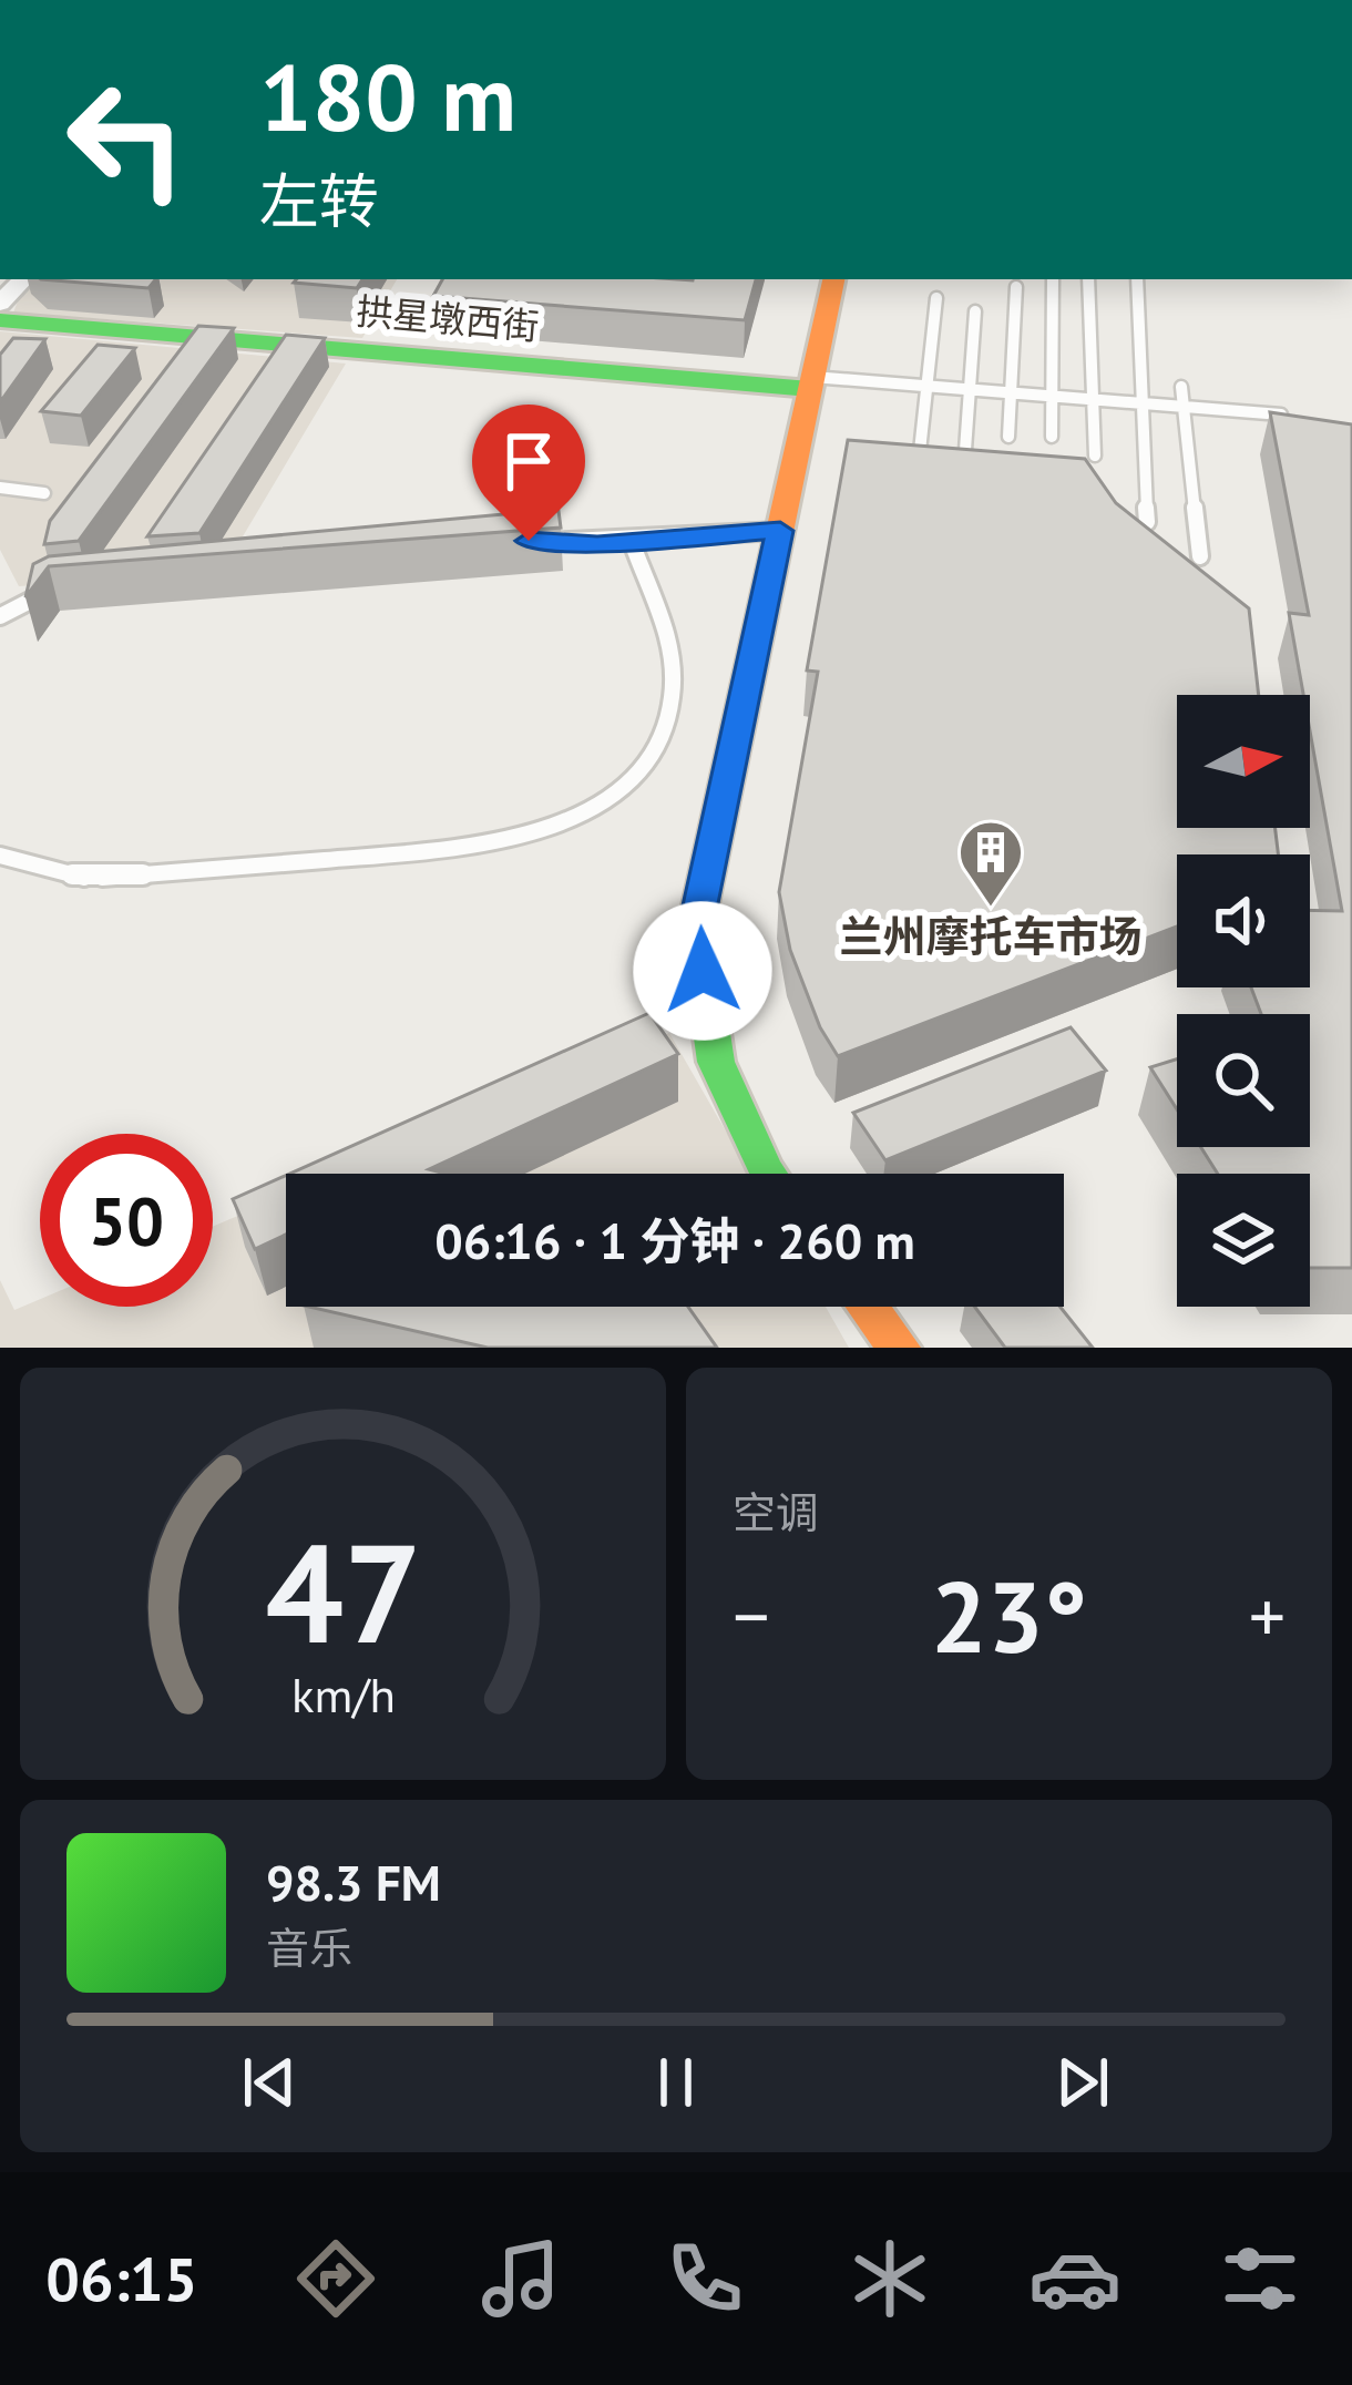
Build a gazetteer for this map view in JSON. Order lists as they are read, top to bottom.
{
  "streets": {
    "main road": ["拱星墩西街"]
  },
  "places": {
    "building": ["兰州摩托车市场"]
  },
  "north": "right",
  "page": {
    "turn": ["180 m", "左转"],
    "limit": "50",
    "trip": "06:16 · 1 分钟 · 260 m",
    "tile": "空调",
    "heat": ["−", "23°", "+"],
    "song": ["98.3 FM", "音乐"],
    "tabs": "06:15",
    "gauge": ["47", "km/h"]
  }
}
